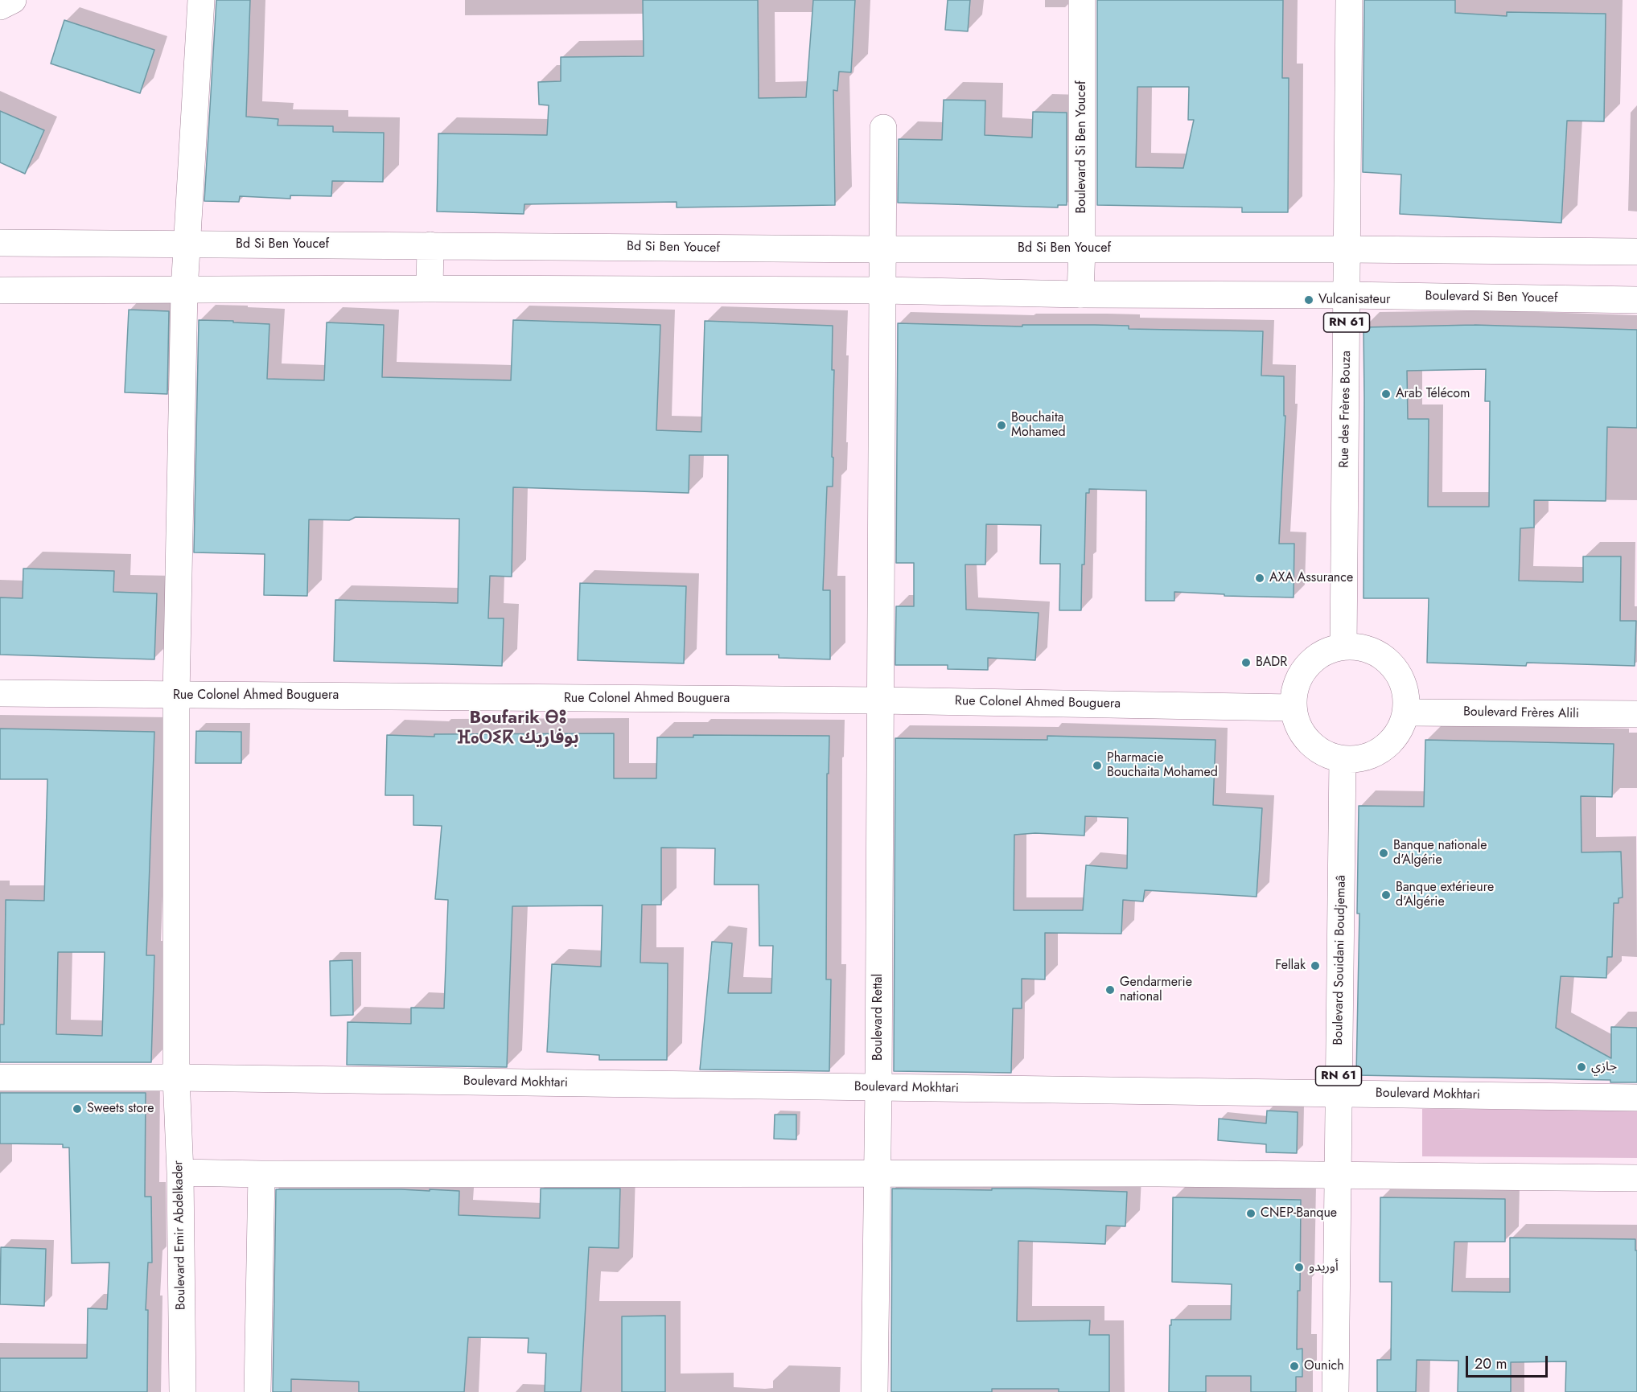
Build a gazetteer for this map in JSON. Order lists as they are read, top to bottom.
{
  "streets": {
    "street": [
      "Boulevard Si Ben Youcef",
      "Bd Si Ben Youcef",
      "RN 61",
      "Rue des Frères Bouza",
      "Rue Colonel Ahmed Bouguera",
      "Boulevard Frères Alili",
      "Boulevard Souidani Boudjemaâ",
      "Boulevard Rettal",
      "Boulevard Mokhtari",
      "Boulevard Emir Abdelkader"
    ]
  },
  "crossings": [
    ["Boulevard Si Ben Youcef", "Bd Si Ben Youcef"],
    ["Boulevard Si Ben Youcef", "Rue des Frères Bouza"],
    ["Bd Si Ben Youcef", "Rue des Frères Bouza"],
    ["Bd Si Ben Youcef", "Boulevard Rettal"],
    ["Bd Si Ben Youcef", "Boulevard Emir Abdelkader"],
    ["Rue des Frères Bouza", "Rue Colonel Ahmed Bouguera"],
    ["Rue des Frères Bouza", "Boulevard Frères Alili"],
    ["Rue des Frères Bouza", "Boulevard Souidani Boudjemaâ"],
    ["Rue Colonel Ahmed Bouguera", "Boulevard Frères Alili"],
    ["Rue Colonel Ahmed Bouguera", "Boulevard Souidani Boudjemaâ"],
    ["Rue Colonel Ahmed Bouguera", "Boulevard Rettal"],
    ["Rue Colonel Ahmed Bouguera", "Boulevard Emir Abdelkader"],
    ["Boulevard Frères Alili", "Boulevard Souidani Boudjemaâ"],
    ["Boulevard Souidani Boudjemaâ", "Boulevard Mokhtari"],
    ["Boulevard Rettal", "Boulevard Mokhtari"],
    ["Boulevard Mokhtari", "Boulevard Emir Abdelkader"]
  ],
  "districts": ["Boufarik ⴱⵓ ⴼⴰⵔⵉⴽ بوفاريك"],
  "places": [
    "Vulcanisateur",
    "Arab Télécom",
    "Bouchaita Mohamed",
    "AXA Assurance",
    "BADR",
    "Pharmacie Bouchaita Mohamed",
    "Banque nationale d'Algérie",
    "Banque extérieure d'Algérie",
    "Fellak",
    "Gendarmerie national",
    "جازي",
    "Sweets store",
    "CNEP-Banque",
    "أوريدو",
    "Ounich"
  ],
  "scale_bar": "20 m"
}
